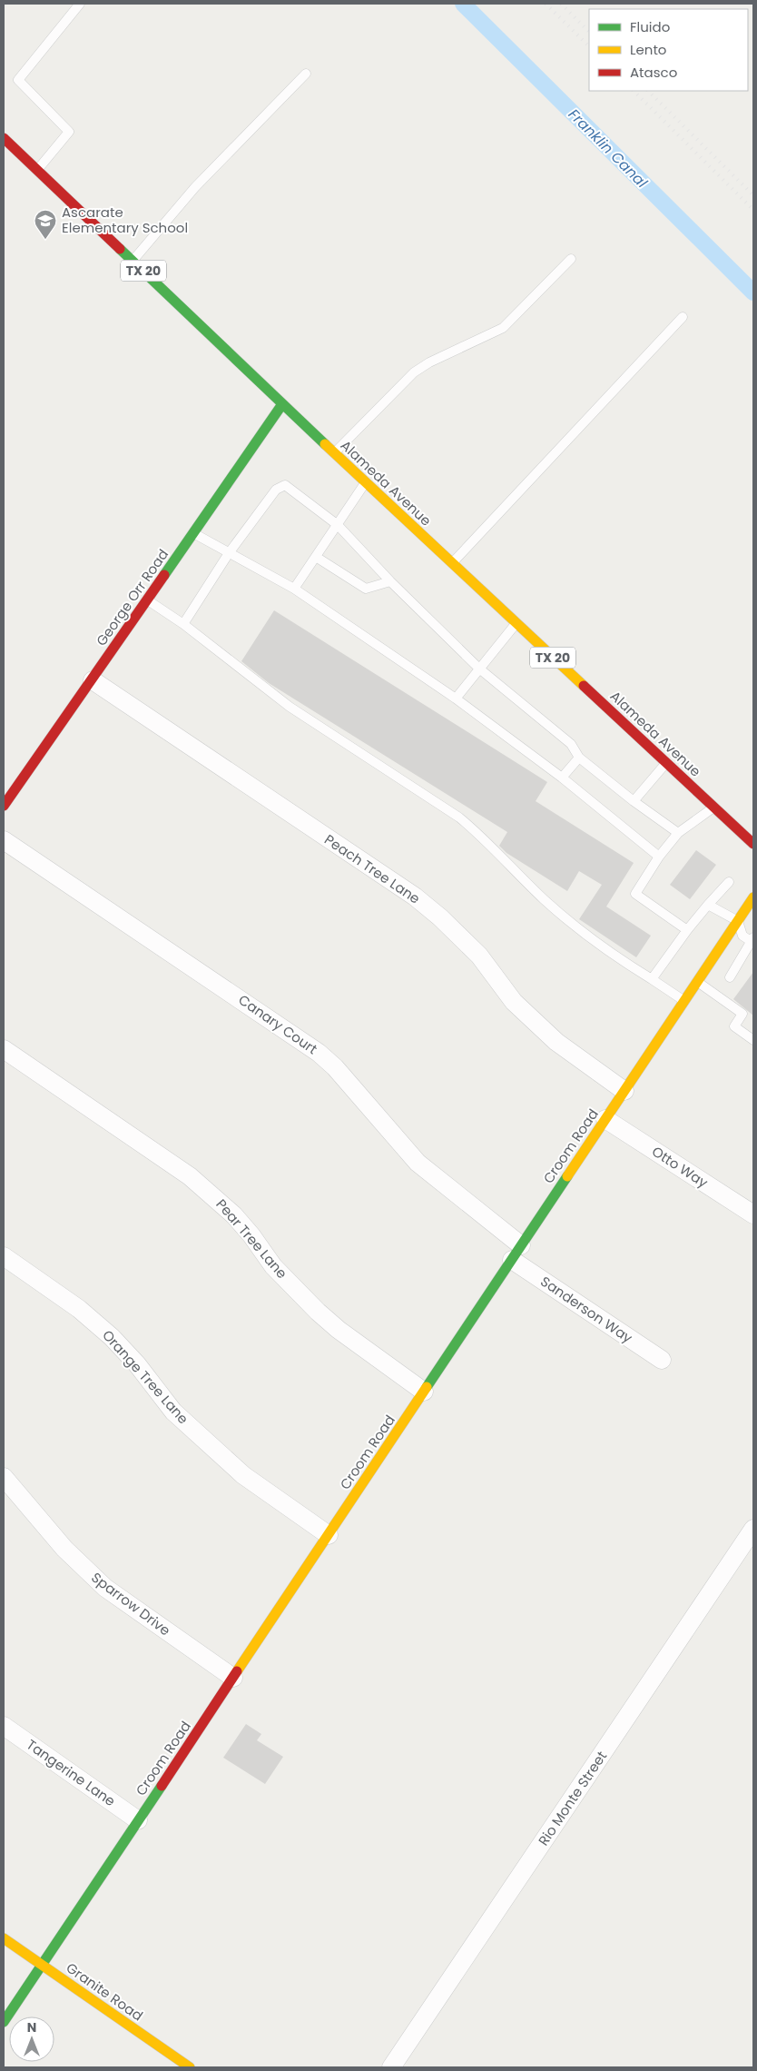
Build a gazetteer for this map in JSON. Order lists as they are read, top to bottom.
{
  "streets": {
    "street": [
      "TX 20",
      "Alameda Avenue",
      "George Orr Road",
      "Peach Tree Lane",
      "Canary Court",
      "Croom Road",
      "Otto Way",
      "Pear Tree Lane",
      "Sanderson Way",
      "Orange Tree Lane",
      "Sparrow Drive",
      "Tangerine Lane",
      "Rio Monte Street",
      "Granite Road"
    ]
  },
  "crossings": [
    ["Alameda Avenue", "George Orr Road"],
    ["George Orr Road", "Peach Tree Lane"],
    ["Peach Tree Lane", "Croom Road"],
    ["Canary Court", "Croom Road"],
    ["Canary Court", "Sanderson Way"],
    ["Croom Road", "Otto Way"],
    ["Croom Road", "Pear Tree Lane"],
    ["Croom Road", "Sanderson Way"],
    ["Croom Road", "Orange Tree Lane"],
    ["Croom Road", "Sparrow Drive"],
    ["Croom Road", "Tangerine Lane"],
    ["Croom Road", "Granite Road"]
  ],
  "water": ["Franklin Canal"],
  "places": {
    "school or university": ["Ascarate Elementary School"]
  },
  "legend": ["Fluido", "Lento", "Atasco"],
  "north": "top"
}
